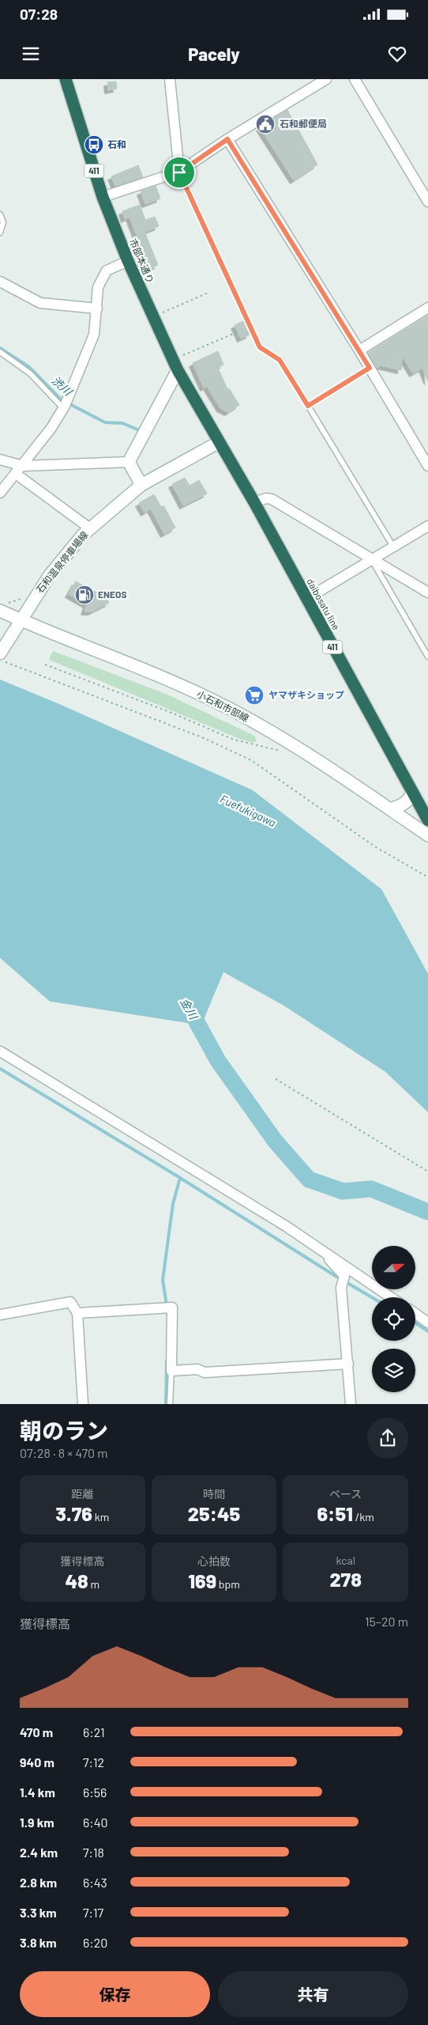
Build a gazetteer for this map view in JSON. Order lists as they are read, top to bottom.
{
  "streets": {
    "highway": ["411", "市部本通り", "daibosatu line"],
    "main road": ["石和温泉停車場線", "小石和市部線"]
  },
  "crossings": [
    ["市部本通り", "石和温泉停車場線"],
    ["市部本通り", "daibosatu line"],
    ["石和温泉停車場線", "daibosatu line"],
    ["石和温泉停車場線", "小石和市部線"]
  ],
  "water": ["渋川", "Fuefukigawa", "金川"],
  "places": {
    "public building": ["石和郵便局"],
    "bus stop": ["石和"],
    "fuel station": ["ENEOS"],
    "supermarket": ["ヤマザキショップ"]
  },
  "north": "right",
  "page": {
    "status": "07:28",
    "header": "Pacely",
    "heading": ["朝のラン", "07:28 · 8 × 470 m"],
    "stats": [
      ["距離", "3.76 km"],
      ["時間", "25:45"],
      ["ペース", "6:51 /km"],
      ["獲得標高", "48 m"],
      ["心拍数", "169 bpm"],
      ["kcal", "278"]
    ],
    "chart": ["獲得標高", "15–20 m"],
    "list": [
      {
        "name": "470 m",
        "note": "6:21"
      },
      {
        "name": "940 m",
        "note": "7:12"
      },
      {
        "name": "1.4 km",
        "note": "6:56"
      },
      {
        "name": "1.9 km",
        "note": "6:40"
      },
      {
        "name": "2.4 km",
        "note": "7:18"
      },
      {
        "name": "2.8 km",
        "note": "6:43"
      },
      {
        "name": "3.3 km",
        "note": "7:17"
      },
      {
        "name": "3.8 km",
        "note": "6:20"
      }
    ],
    "buttons": ["保存", "共有"]
  }
}
